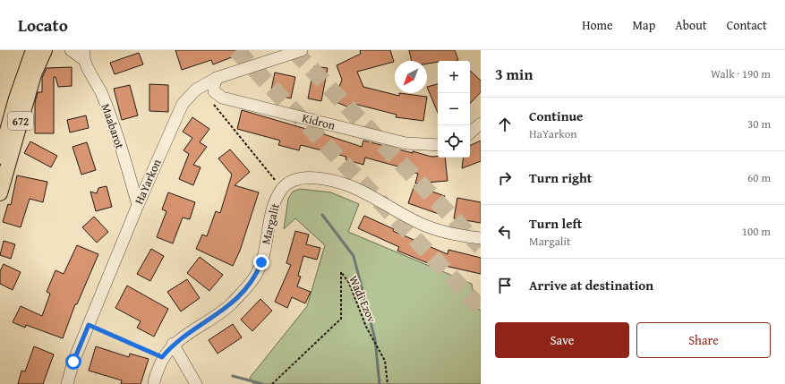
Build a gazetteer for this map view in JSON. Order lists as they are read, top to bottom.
{
  "streets": {
    "main road": ["672"],
    "street": [
      "Kidron",
      "Maabarot",
      "HaYarkon",
      "Margalit"
    ],
    "path": ["Wadi Ezov"]
  },
  "crossings": [
    ["Maabarot", "HaYarkon"]
  ],
  "north": "bottom left",
  "page": {
    "header": "Locato",
    "nav": [
      "Home",
      "Map",
      "About",
      "Contact"
    ],
    "heading": ["3 min", "Walk · 190 m"],
    "map_buttons": ["+", "−"],
    "list": [
      ["Continue", "HaYarkon", "30 m"],
      ["Turn right", "60 m"],
      ["Turn left", "Margalit", "100 m"],
      "Arrive at destination"
    ],
    "buttons": ["Save", "Share"]
  }
}
